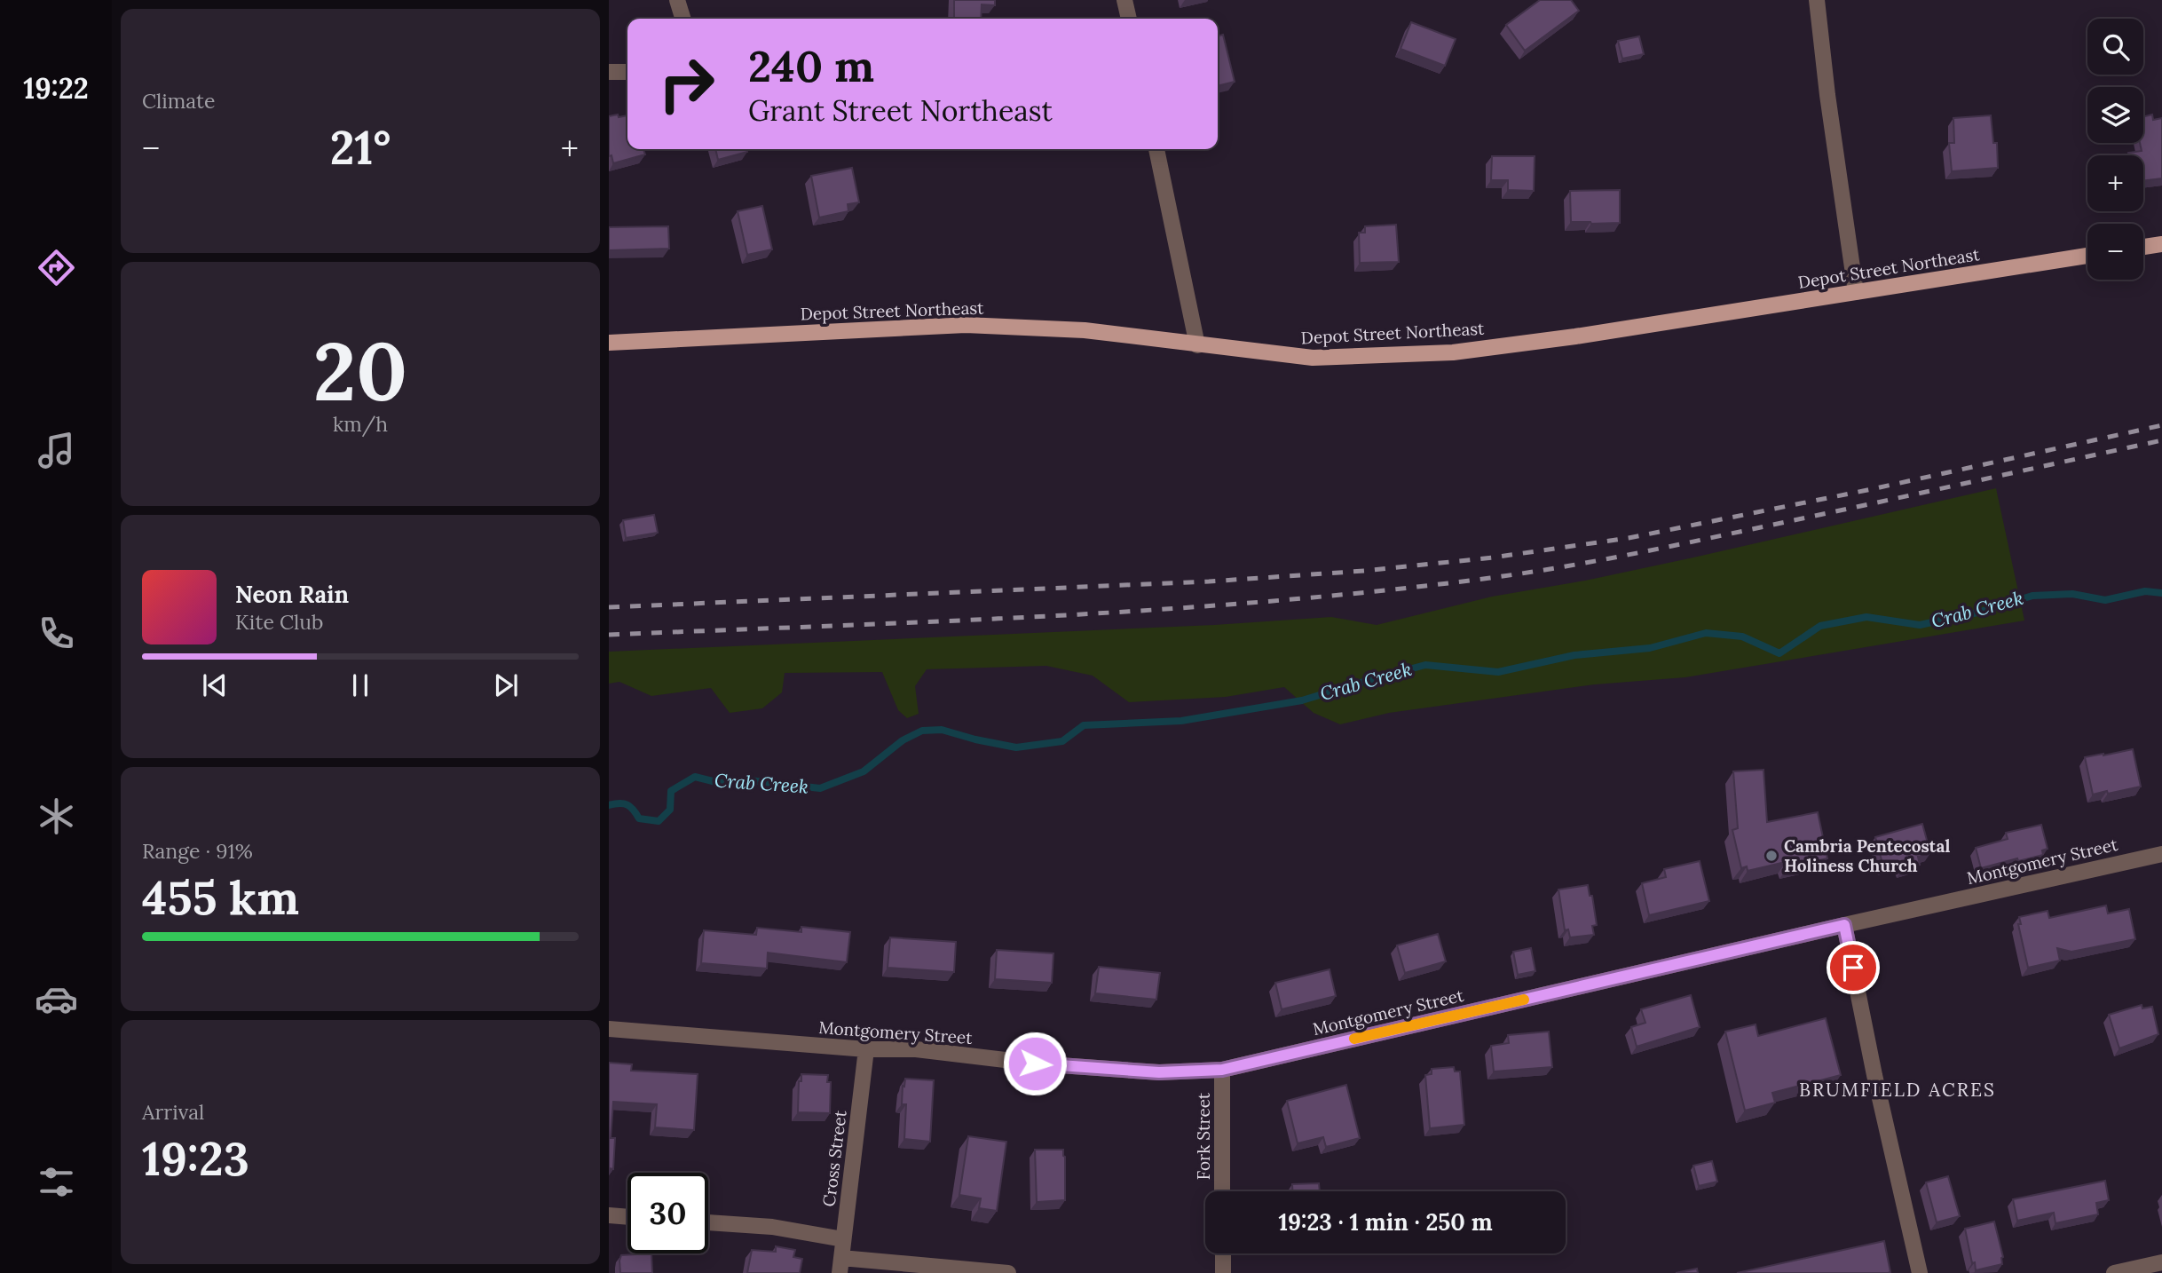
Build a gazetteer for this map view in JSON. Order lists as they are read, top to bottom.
{
  "streets": {
    "main road": ["Depot Street Northeast"],
    "street": ["Montgomery Street", "Fork Street", "Cross Street"]
  },
  "crossings": [
    ["Montgomery Street", "Fork Street"],
    ["Montgomery Street", "Cross Street"]
  ],
  "districts": ["BRUMFIELD ACRES"],
  "water": ["Crab Creek"],
  "places": ["Cambria Pentecostal Holiness Church"],
  "page": {
    "tabs": "19:22",
    "tile": [
      "Climate",
      ["20", "km/h"],
      ["Range · 91%", "455 km"],
      ["Arrival", "19:23"]
    ],
    "map_buttons": ["+", "−"],
    "turn": ["240 m", "Grant Street Northeast"],
    "heat": ["−", "21°", "+"],
    "song": ["Neon Rain", "Kite Club"],
    "limit": "30",
    "trip": "19:23 · 1 min · 250 m"
  }
}
